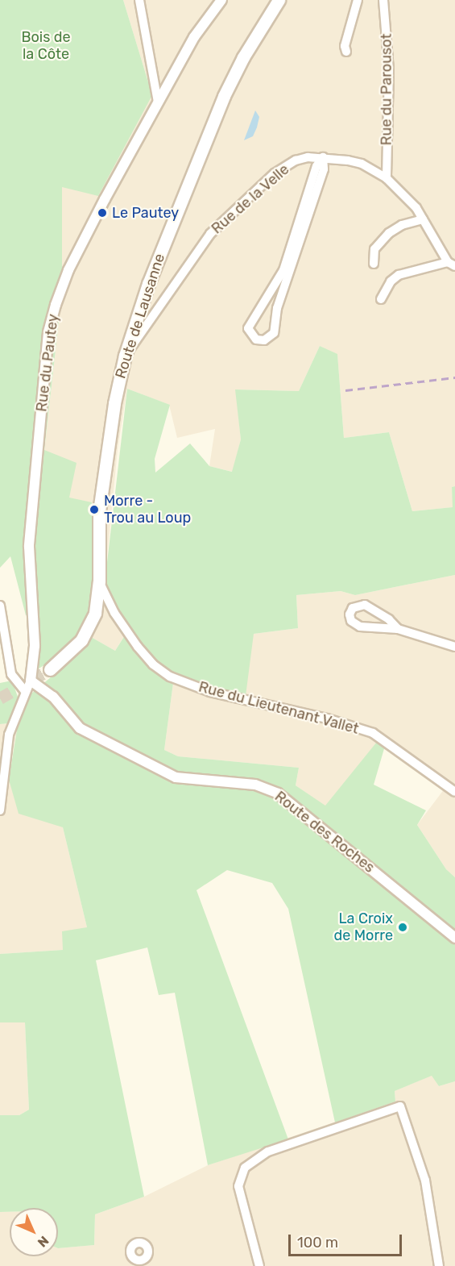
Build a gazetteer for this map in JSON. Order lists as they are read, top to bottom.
{
  "streets": {
    "main road": ["Route de Lausanne"],
    "street": [
      "Rue du Parousot",
      "Rue de la Velle",
      "Rue du Pautey",
      "Rue du Lieutenant Vallet",
      "Route des Roches"
    ]
  },
  "crossings": [
    ["Rue du Parousot", "Rue de la Velle"],
    ["Rue de la Velle", "Route de Lausanne"],
    ["Route de Lausanne", "Rue du Lieutenant Vallet"],
    ["Rue du Pautey", "Route des Roches"]
  ],
  "parks": ["Bois de la Côte"],
  "places": ["Le Pautey", "Morre - Trou au Loup", "La Croix de Morre"],
  "scale_bar": "100 m",
  "north": "bottom right"
}
